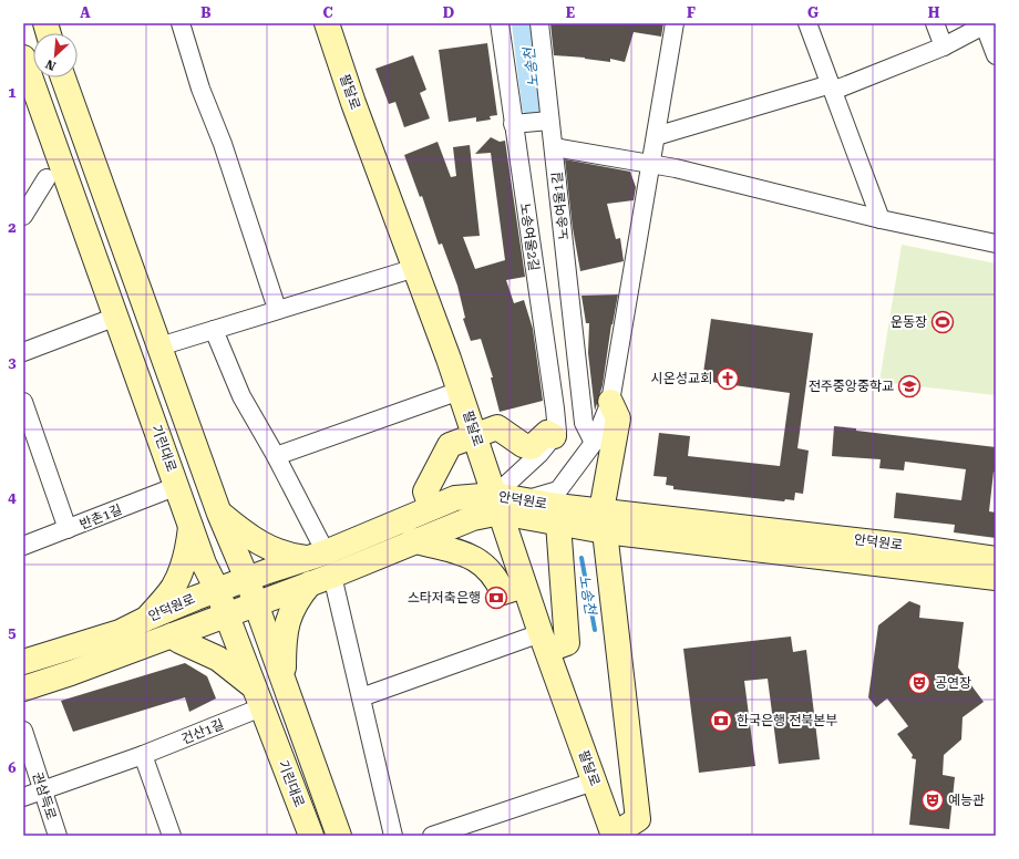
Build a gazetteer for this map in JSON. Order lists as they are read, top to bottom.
{
  "streets": {
    "street": [
      "팔달로",
      "노송여울1길",
      "노송여울2길",
      "기린대로",
      "안덕원로",
      "반촌1길",
      "건산1길",
      "권삼득로"
    ]
  },
  "crossings": [
    ["팔달로", "안덕원로"],
    ["기린대로", "안덕원로"],
    ["기린대로", "반촌1길"],
    ["기린대로", "건산1길"],
    ["건산1길", "권삼득로"]
  ],
  "water": ["노송천"],
  "places": {
    "sports": ["운동장"],
    "church": ["시온성교회"],
    "school or university": ["전주중앙중학교"],
    "bank": ["스타저축은행", "한국은행 전북본부"],
    "theatre": ["공연장", "예능관"]
  },
  "north": "bottom left",
  "grid": {
    "columns": [
      "A",
      "B",
      "C",
      "D",
      "E",
      "F",
      "G",
      "H"
    ],
    "rows": [
      "1",
      "2",
      "3",
      "4",
      "5",
      "6"
    ]
  }
}
